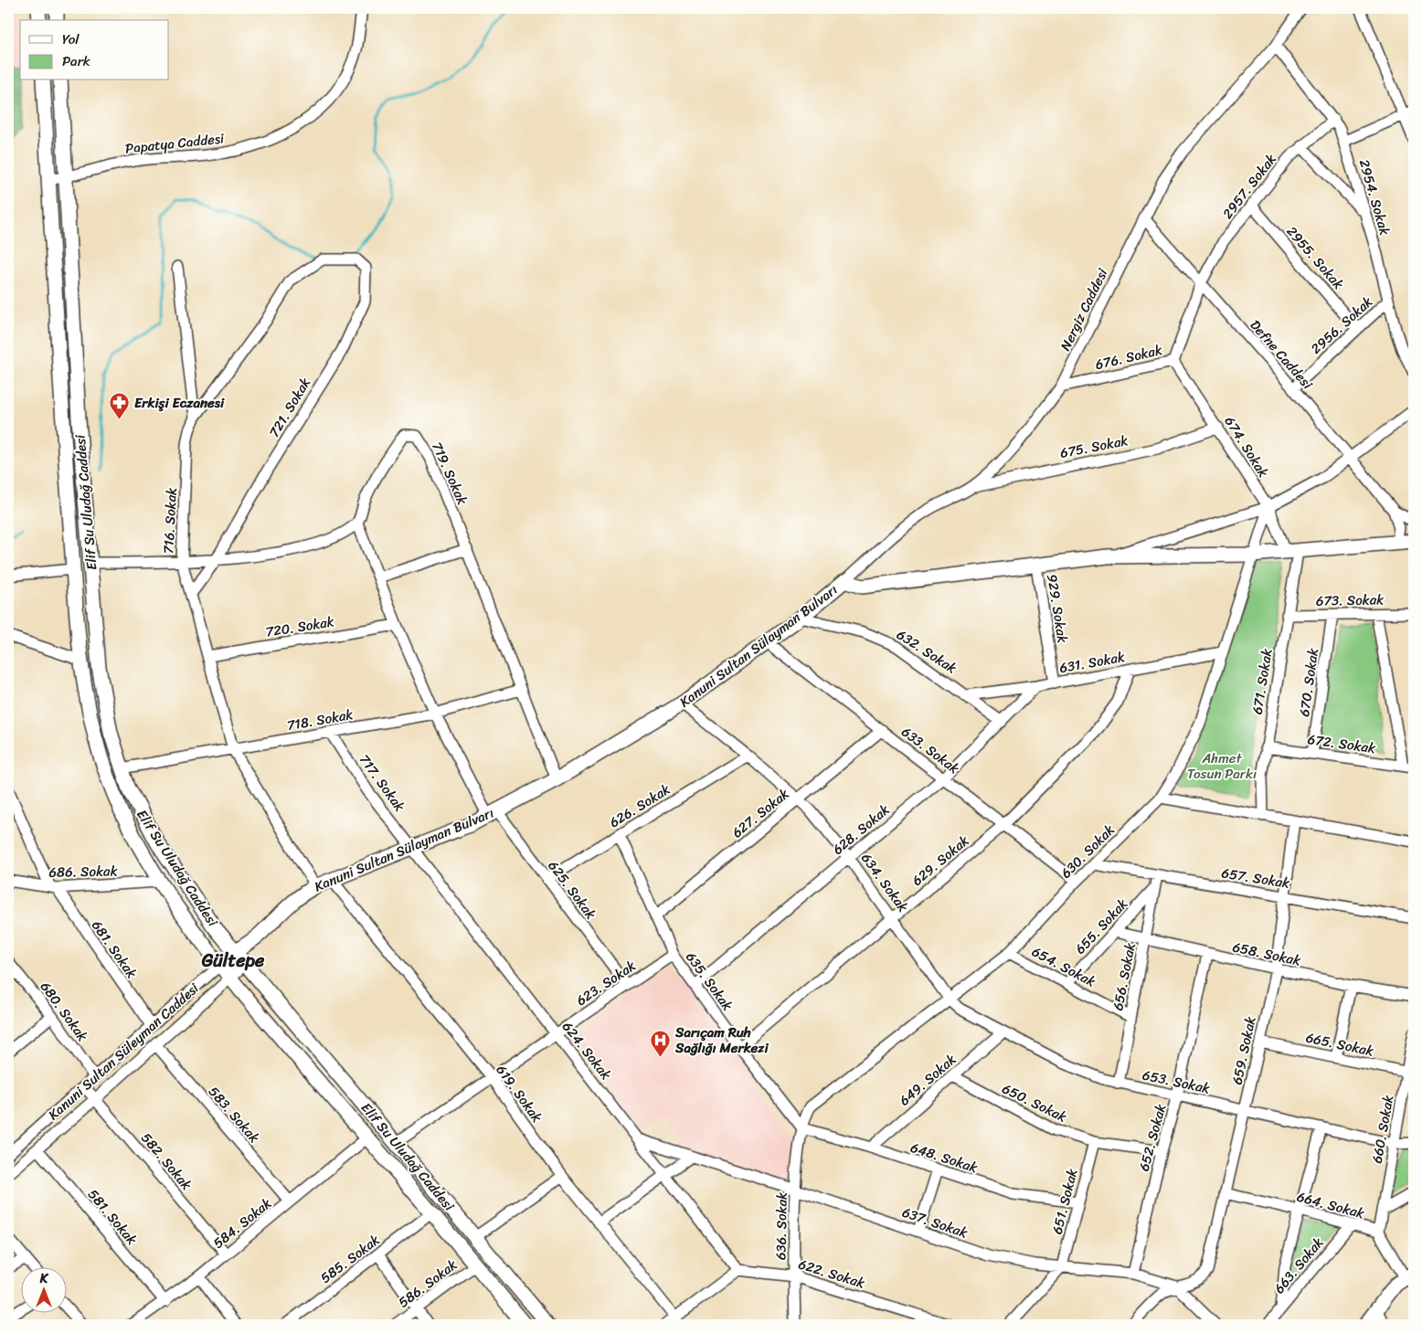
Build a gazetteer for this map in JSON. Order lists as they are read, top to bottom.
{
  "streets": {
    "main road": ["Elif Su Uludağ Caddesi", "Kanuni Sultan Sülayman Bulvarı", "Kanuni Sultan Süleyman Caddesi"],
    "street": [
      "Papatya Caddesi",
      "2957. Sokak",
      "2954. Sokak",
      "2955. Sokak",
      "Nergiz Caddesi",
      "2956. Sokak",
      "Defne Caddesi",
      "676. Sokak",
      "721. Sokak",
      "675. Sokak",
      "674. Sokak",
      "719. Sokak",
      "716. Sokak",
      "673. Sokak",
      "929. Sokak",
      "720. Sokak",
      "632. Sokak",
      "631. Sokak",
      "671. Sokak",
      "670. Sokak",
      "718. Sokak",
      "672. Sokak",
      "633. Sokak",
      "717. Sokak",
      "626. Sokak",
      "627. Sokak",
      "628. Sokak",
      "630. Sokak",
      "629. Sokak",
      "686. Sokak",
      "657. Sokak",
      "634. Sokak",
      "625. Sokak",
      "655. Sokak",
      "681. Sokak",
      "658. Sokak",
      "654. Sokak",
      "656. Sokak",
      "635. Sokak",
      "623. Sokak",
      "680. Sokak",
      "665. Sokak",
      "624. Sokak",
      "659. Sokak",
      "649. Sokak",
      "653. Sokak",
      "619. Sokak",
      "650. Sokak",
      "583. Sokak",
      "660. Sokak",
      "652. Sokak",
      "648. Sokak",
      "582. Sokak",
      "651. Sokak",
      "664. Sokak",
      "581. Sokak",
      "637. Sokak",
      "584. Sokak",
      "636. Sokak",
      "585. Sokak",
      "663. Sokak",
      "622. Sokak",
      "586. Sokak"
    ]
  },
  "crossings": [
    ["Papatya Caddesi", "Elif Su Uludağ Caddesi"],
    ["2957. Sokak", "2954. Sokak"],
    ["2957. Sokak", "2955. Sokak"],
    ["2957. Sokak", "Defne Caddesi"],
    ["2957. Sokak", "676. Sokak"],
    ["2954. Sokak", "Nergiz Caddesi"],
    ["2954. Sokak", "2956. Sokak"],
    ["2955. Sokak", "2956. Sokak"],
    ["Nergiz Caddesi", "Defne Caddesi"],
    ["Nergiz Caddesi", "676. Sokak"],
    ["Nergiz Caddesi", "675. Sokak"],
    ["Nergiz Caddesi", "Kanuni Sultan Sülayman Bulvarı"],
    ["2956. Sokak", "Defne Caddesi"],
    ["Defne Caddesi", "676. Sokak"],
    ["Defne Caddesi", "Kanuni Sultan Sülayman Bulvarı"],
    ["676. Sokak", "674. Sokak"],
    ["721. Sokak", "716. Sokak"],
    ["675. Sokak", "674. Sokak"],
    ["674. Sokak", "Kanuni Sultan Sülayman Bulvarı"],
    ["674. Sokak", "671. Sokak"],
    ["674. Sokak", "630. Sokak"],
    ["719. Sokak", "Kanuni Sultan Sülayman Bulvarı"],
    ["719. Sokak", "718. Sokak"],
    ["719. Sokak", "625. Sokak"],
    ["Elif Su Uludağ Caddesi", "718. Sokak"],
    ["Elif Su Uludağ Caddesi", "686. Sokak"],
    ["Elif Su Uludağ Caddesi", "623. Sokak"],
    ["Elif Su Uludağ Caddesi", "Kanuni Sultan Süleyman Caddesi"],
    ["Elif Su Uludağ Caddesi", "584. Sokak"],
    ["Elif Su Uludağ Caddesi", "585. Sokak"],
    ["Elif Su Uludağ Caddesi", "586. Sokak"],
    ["716. Sokak", "720. Sokak"],
    ["716. Sokak", "Kanuni Sultan Sülayman Bulvarı"],
    ["716. Sokak", "718. Sokak"],
    ["673. Sokak", "671. Sokak"],
    ["673. Sokak", "670. Sokak"],
    ["929. Sokak", "Kanuni Sultan Sülayman Bulvarı"],
    ["929. Sokak", "631. Sokak"],
    ["720. Sokak", "625. Sokak"],
    ["Kanuni Sultan Sülayman Bulvarı", "632. Sokak"],
    ["Kanuni Sultan Sülayman Bulvarı", "633. Sokak"],
    ["Kanuni Sultan Sülayman Bulvarı", "717. Sokak"],
    ["Kanuni Sultan Sülayman Bulvarı", "630. Sokak"],
    ["Kanuni Sultan Sülayman Bulvarı", "634. Sokak"],
    ["Kanuni Sultan Sülayman Bulvarı", "625. Sokak"],
    ["Kanuni Sultan Sülayman Bulvarı", "624. Sokak"],
    ["Kanuni Sultan Sülayman Bulvarı", "Kanuni Sultan Süleyman Caddesi"],
    ["Kanuni Sultan Sülayman Bulvarı", "619. Sokak"],
    ["632. Sokak", "631. Sokak"],
    ["632. Sokak", "628. Sokak"],
    ["631. Sokak", "628. Sokak"],
    ["631. Sokak", "630. Sokak"],
    ["631. Sokak", "629. Sokak"],
    ["671. Sokak", "672. Sokak"],
    ["670. Sokak", "672. Sokak"],
    ["718. Sokak", "717. Sokak"],
    ["718. Sokak", "625. Sokak"],
    ["633. Sokak", "627. Sokak"],
    ["633. Sokak", "628. Sokak"],
    ["633. Sokak", "630. Sokak"],
    ["633. Sokak", "629. Sokak"],
    ["717. Sokak", "624. Sokak"],
    ["626. Sokak", "634. Sokak"],
    ["626. Sokak", "625. Sokak"],
    ["626. Sokak", "635. Sokak"],
    ["627. Sokak", "634. Sokak"],
    ["627. Sokak", "635. Sokak"],
    ["628. Sokak", "634. Sokak"],
    ["628. Sokak", "635. Sokak"],
    ["630. Sokak", "657. Sokak"],
    ["630. Sokak", "634. Sokak"],
    ["630. Sokak", "654. Sokak"],
    ["630. Sokak", "635. Sokak"],
    ["630. Sokak", "653. Sokak"],
    ["630. Sokak", "648. Sokak"],
    ["630. Sokak", "636. Sokak"],
    ["629. Sokak", "634. Sokak"],
    ["629. Sokak", "635. Sokak"],
    ["686. Sokak", "681. Sokak"],
    ["657. Sokak", "656. Sokak"],
    ["657. Sokak", "659. Sokak"],
    ["634. Sokak", "653. Sokak"],
    ["625. Sokak", "623. Sokak"],
    ["655. Sokak", "658. Sokak"],
    ["655. Sokak", "654. Sokak"],
    ["655. Sokak", "656. Sokak"],
    ["681. Sokak", "Kanuni Sultan Süleyman Caddesi"],
    ["658. Sokak", "656. Sokak"],
    ["658. Sokak", "659. Sokak"],
    ["658. Sokak", "652. Sokak"],
    ["654. Sokak", "656. Sokak"],
    ["656. Sokak", "653. Sokak"],
    ["635. Sokak", "623. Sokak"],
    ["635. Sokak", "648. Sokak"],
    ["635. Sokak", "636. Sokak"],
    ["623. Sokak", "624. Sokak"],
    ["623. Sokak", "619. Sokak"],
    ["680. Sokak", "Kanuni Sultan Süleyman Caddesi"],
    ["665. Sokak", "659. Sokak"],
    ["665. Sokak", "660. Sokak"],
    ["624. Sokak", "637. Sokak"],
    ["624. Sokak", "622. Sokak"],
    ["659. Sokak", "653. Sokak"],
    ["659. Sokak", "664. Sokak"],
    ["659. Sokak", "637. Sokak"],
    ["Kanuni Sultan Süleyman Caddesi", "582. Sokak"],
    ["649. Sokak", "653. Sokak"],
    ["649. Sokak", "650. Sokak"],
    ["649. Sokak", "648. Sokak"],
    ["653. Sokak", "660. Sokak"],
    ["653. Sokak", "652. Sokak"],
    ["650. Sokak", "652. Sokak"],
    ["650. Sokak", "651. Sokak"],
    ["583. Sokak", "584. Sokak"],
    ["660. Sokak", "664. Sokak"],
    ["652. Sokak", "637. Sokak"],
    ["648. Sokak", "651. Sokak"],
    ["648. Sokak", "636. Sokak"],
    ["582. Sokak", "584. Sokak"],
    ["651. Sokak", "637. Sokak"],
    ["664. Sokak", "663. Sokak"],
    ["581. Sokak", "584. Sokak"],
    ["637. Sokak", "636. Sokak"],
    ["636. Sokak", "622. Sokak"]
  ],
  "districts": ["Gültepe"],
  "parks": ["Ahmet Tosun Parkı"],
  "places": {
    "pharmacy": ["Erkişi Eczanesi"],
    "hospital": ["Sarıçam Ruh Sağlığı Merkezi"]
  },
  "legend": ["Yol", "Park"],
  "north": "top"
}
